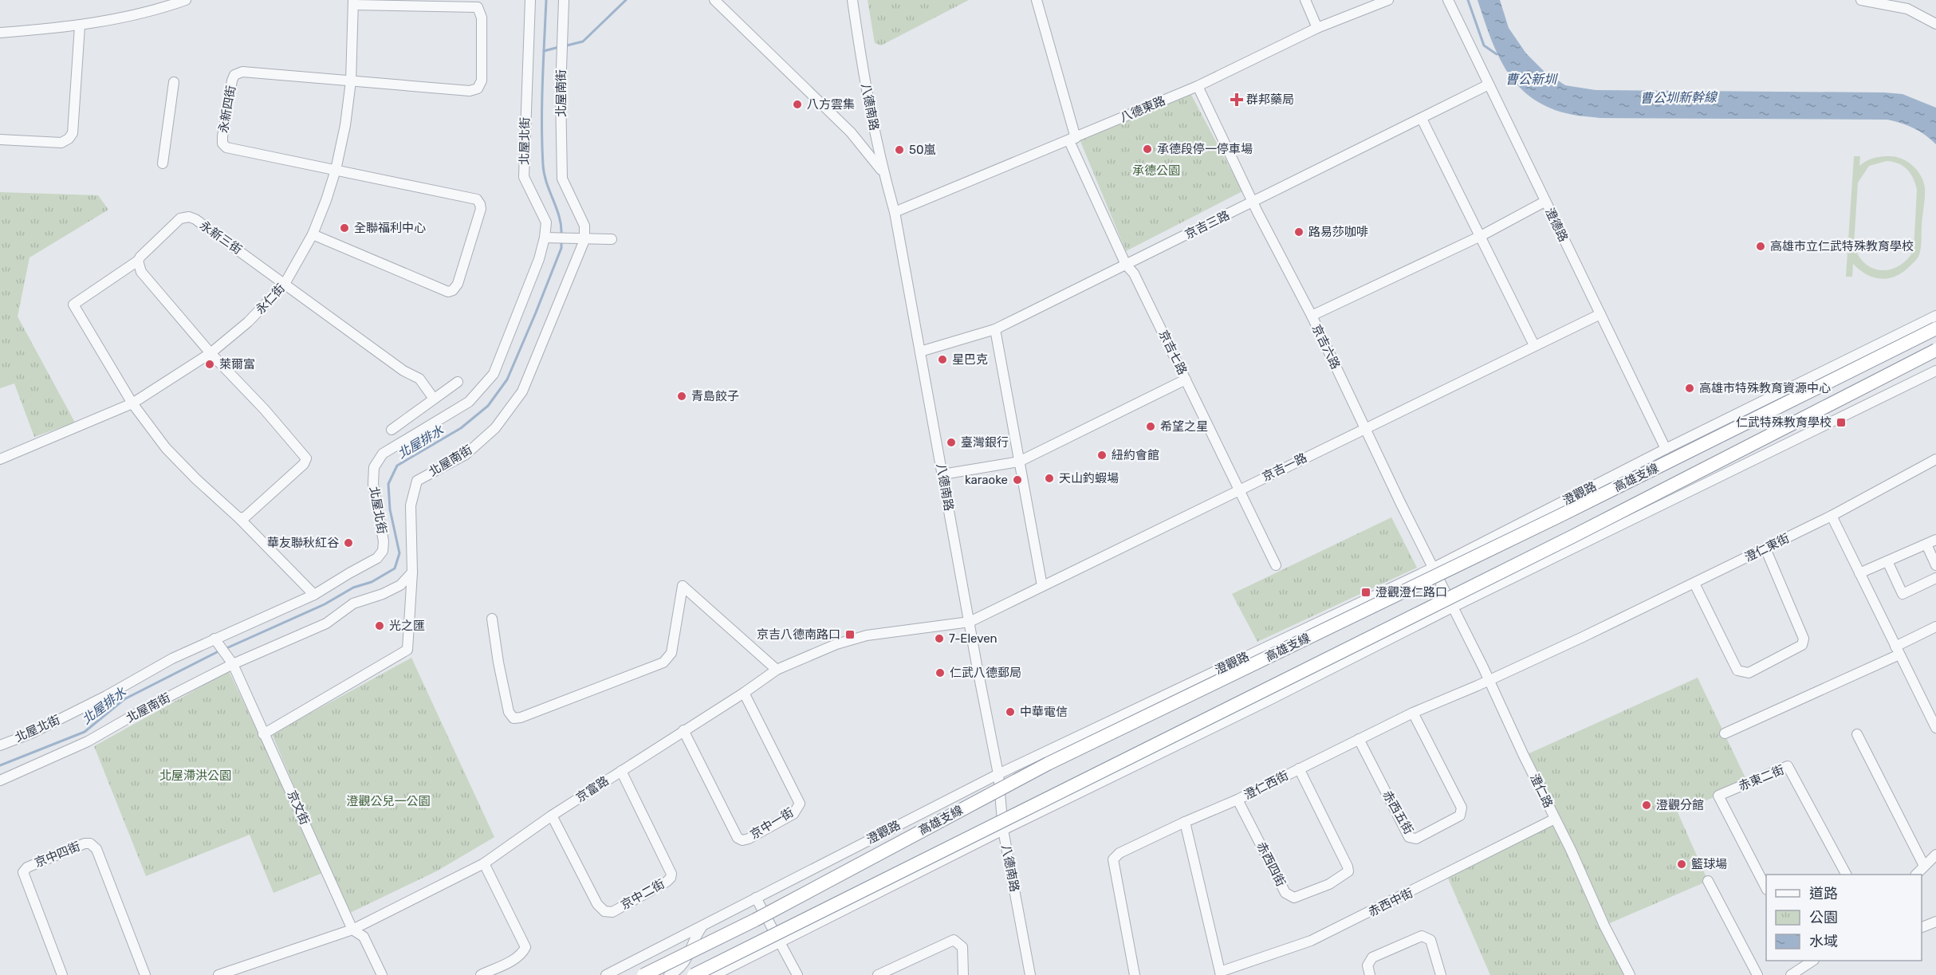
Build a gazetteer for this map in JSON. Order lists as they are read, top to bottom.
{
  "streets": {
    "highway": ["高雄支線"],
    "street": [
      "北屋南街",
      "八德南路",
      "永新四街",
      "八德東路",
      "北屋北街",
      "京吉三路",
      "澄德路",
      "永新三街",
      "永仁街",
      "京吉六路",
      "京吉七路",
      "京吉一路",
      "澄觀路",
      "澄仁東街",
      "赤東二街",
      "澄仁西街",
      "京富路",
      "澄仁路",
      "京文街",
      "赤西五街",
      "京中一街",
      "京中四街",
      "赤西四街",
      "京中二街",
      "赤西中街"
    ]
  },
  "crossings": [
    ["北屋南街", "京文街"],
    ["八德南路", "八德東路"],
    ["八德南路", "京吉三路"],
    ["八德南路", "京吉一路"],
    ["八德南路", "澄觀路"],
    ["八德南路", "京富路"],
    ["永新四街", "永仁街"],
    ["八德東路", "京吉六路"],
    ["八德東路", "京吉七路"],
    ["北屋北街", "京文街"],
    ["京吉三路", "澄德路"],
    ["京吉三路", "京吉六路"],
    ["京吉三路", "京吉七路"],
    ["澄德路", "京吉一路"],
    ["澄德路", "澄觀路"],
    ["永新三街", "永仁街"],
    ["京吉六路", "京吉一路"],
    ["京吉六路", "澄觀路"],
    ["京吉六路", "澄仁路"],
    ["京吉七路", "京吉一路"],
    ["京吉一路", "京富路"],
    ["澄仁東街", "澄仁西街"],
    ["澄仁東街", "澄仁路"],
    ["澄仁西街", "澄仁路"],
    ["澄仁西街", "赤西五街"],
    ["澄仁西街", "赤西四街"],
    ["京富路", "京文街"],
    ["京富路", "京中一街"],
    ["京富路", "京中二街"],
    ["澄仁路", "赤西中街"]
  ],
  "water": ["曹公新圳", "曹公圳新幹線", "北屋排水"],
  "parks": ["承德公園", "北屋滯洪公園", "澄觀公兒一公園"],
  "places": {
    "health": ["群邦藥局"],
    "other": [
      "八方雲集",
      "承德段停一停車場",
      "50嵐",
      "全聯福利中心",
      "路易莎咖啡",
      "高雄市立仁武特殊教育學校",
      "星巴克",
      "萊爾富",
      "高雄市特殊教育資源中心",
      "青島餃子",
      "希望之星",
      "臺灣銀行",
      "紐約會館",
      "天山釣蝦場",
      "karaoke",
      "華友聯秋紅谷",
      "光之匯",
      "7-Eleven",
      "仁武八德郵局",
      "中華電信",
      "澄觀分館",
      "籃球場"
    ],
    "transit": ["仁武特殊教育學校", "澄觀澄仁路口", "京吉八德南路口"]
  },
  "legend": ["道路", "公園", "水域"]
}
